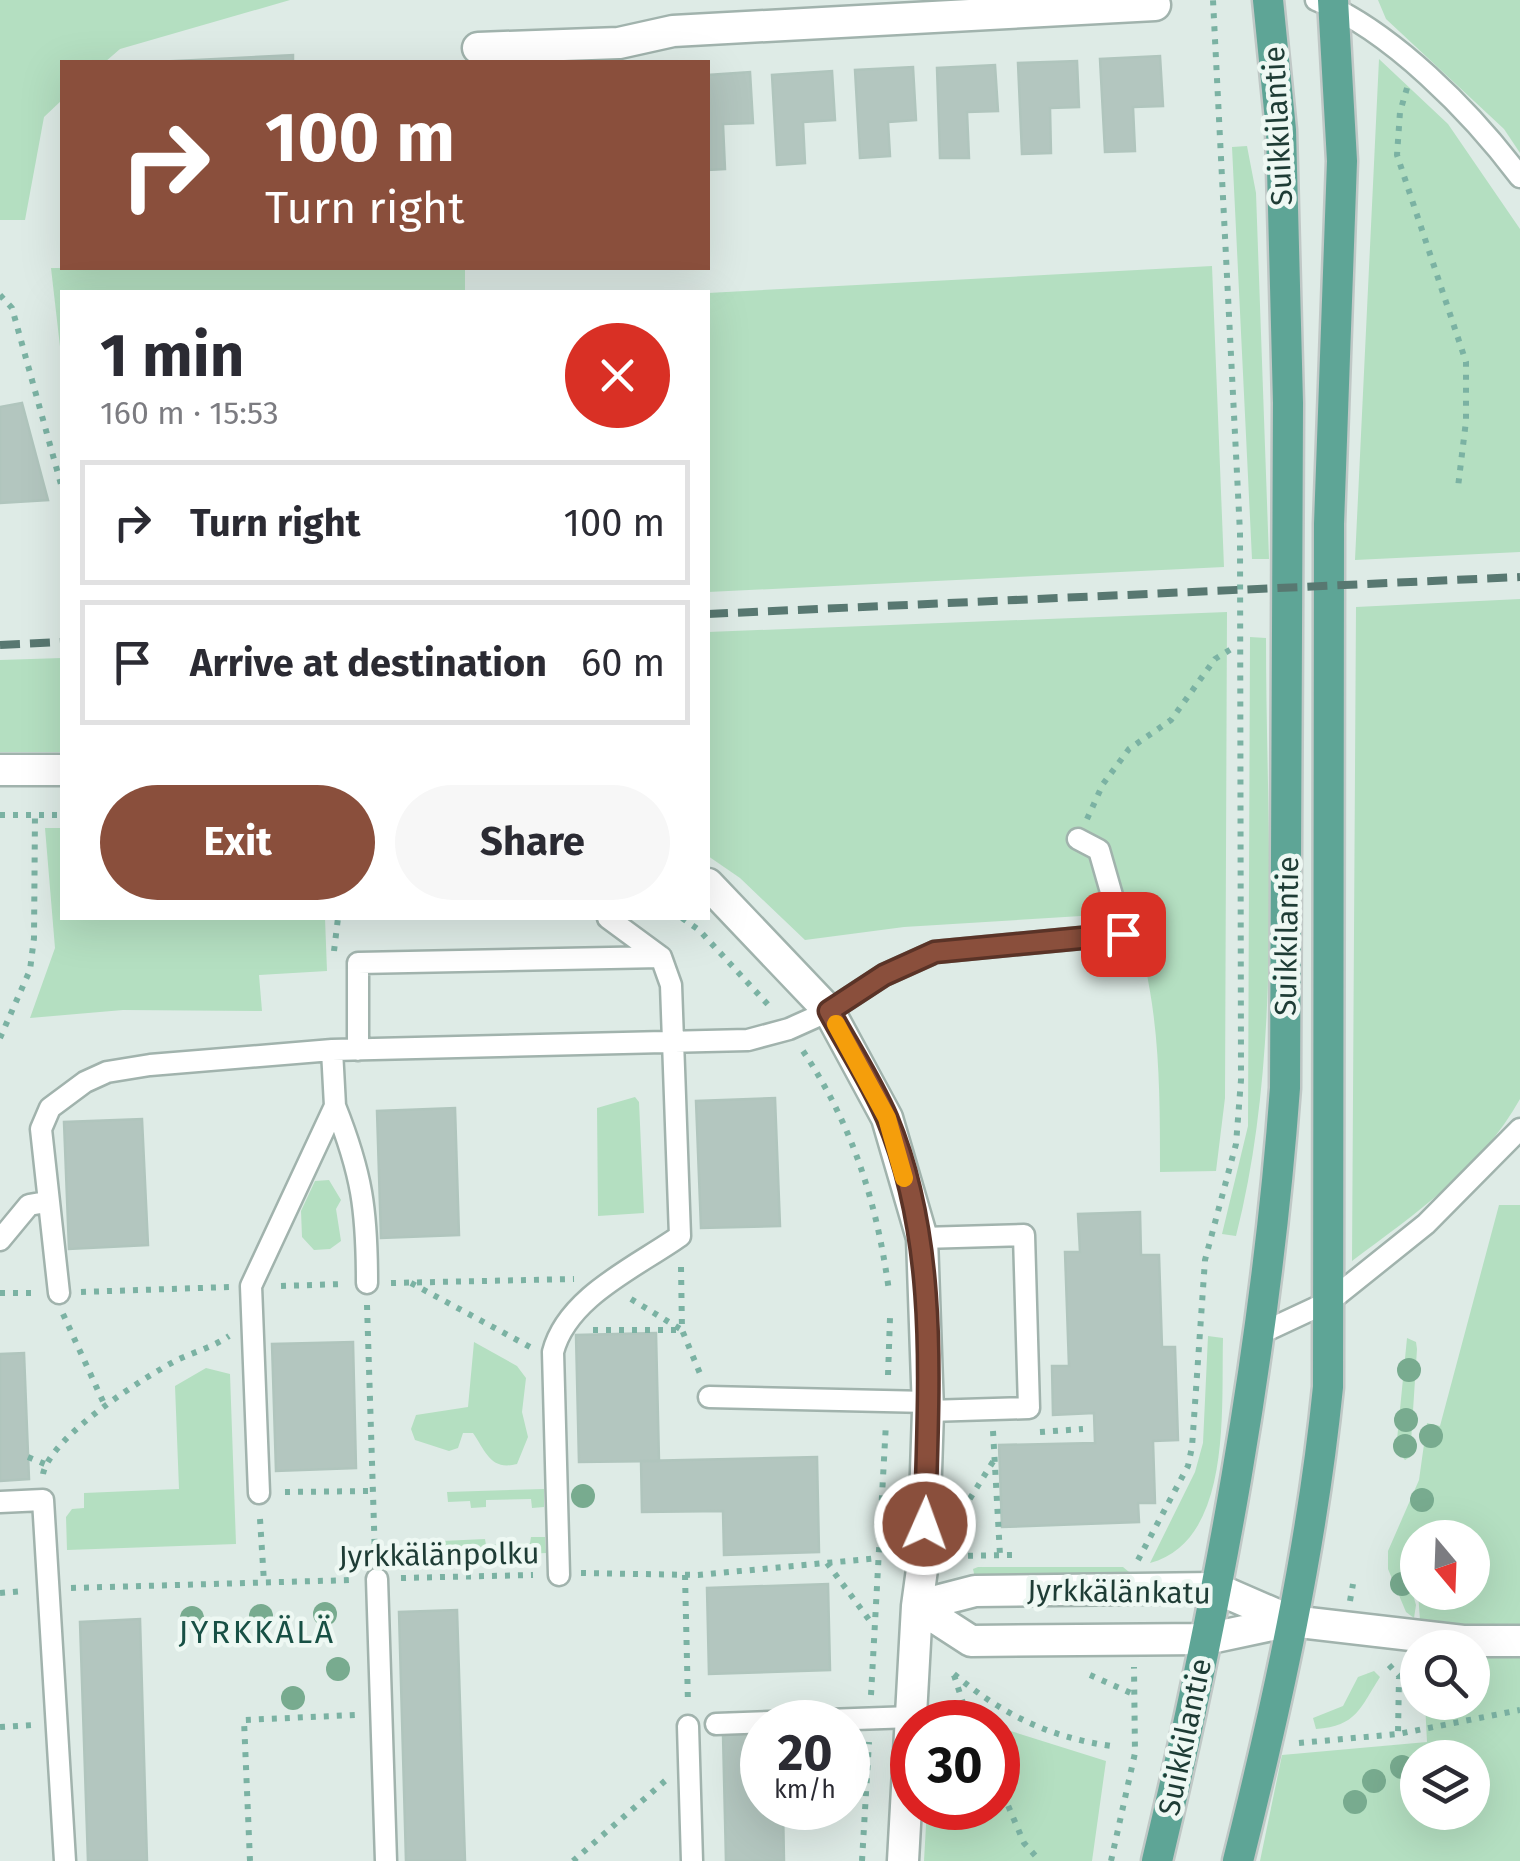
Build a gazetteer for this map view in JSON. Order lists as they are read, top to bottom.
{
  "streets": {
    "main road": ["Suikkilantie"],
    "street": ["Jyrkkälänkatu"],
    "path": ["Jyrkkälänpolku"]
  },
  "crossings": [
    ["Suikkilantie", "Jyrkkälänkatu"]
  ],
  "districts": ["JYRKKÄLÄ"],
  "north": "bottom",
  "page": {
    "turn": ["100 m", "Turn right"],
    "heading": ["1 min", "160 m · 15:53"],
    "list": [
      {
        "name": "Turn right",
        "value": "100 m"
      },
      {
        "name": "Arrive at destination",
        "value": "60 m"
      }
    ],
    "buttons": ["Exit", "Share"],
    "speed": "20 km/h",
    "limit": "30"
  }
}
